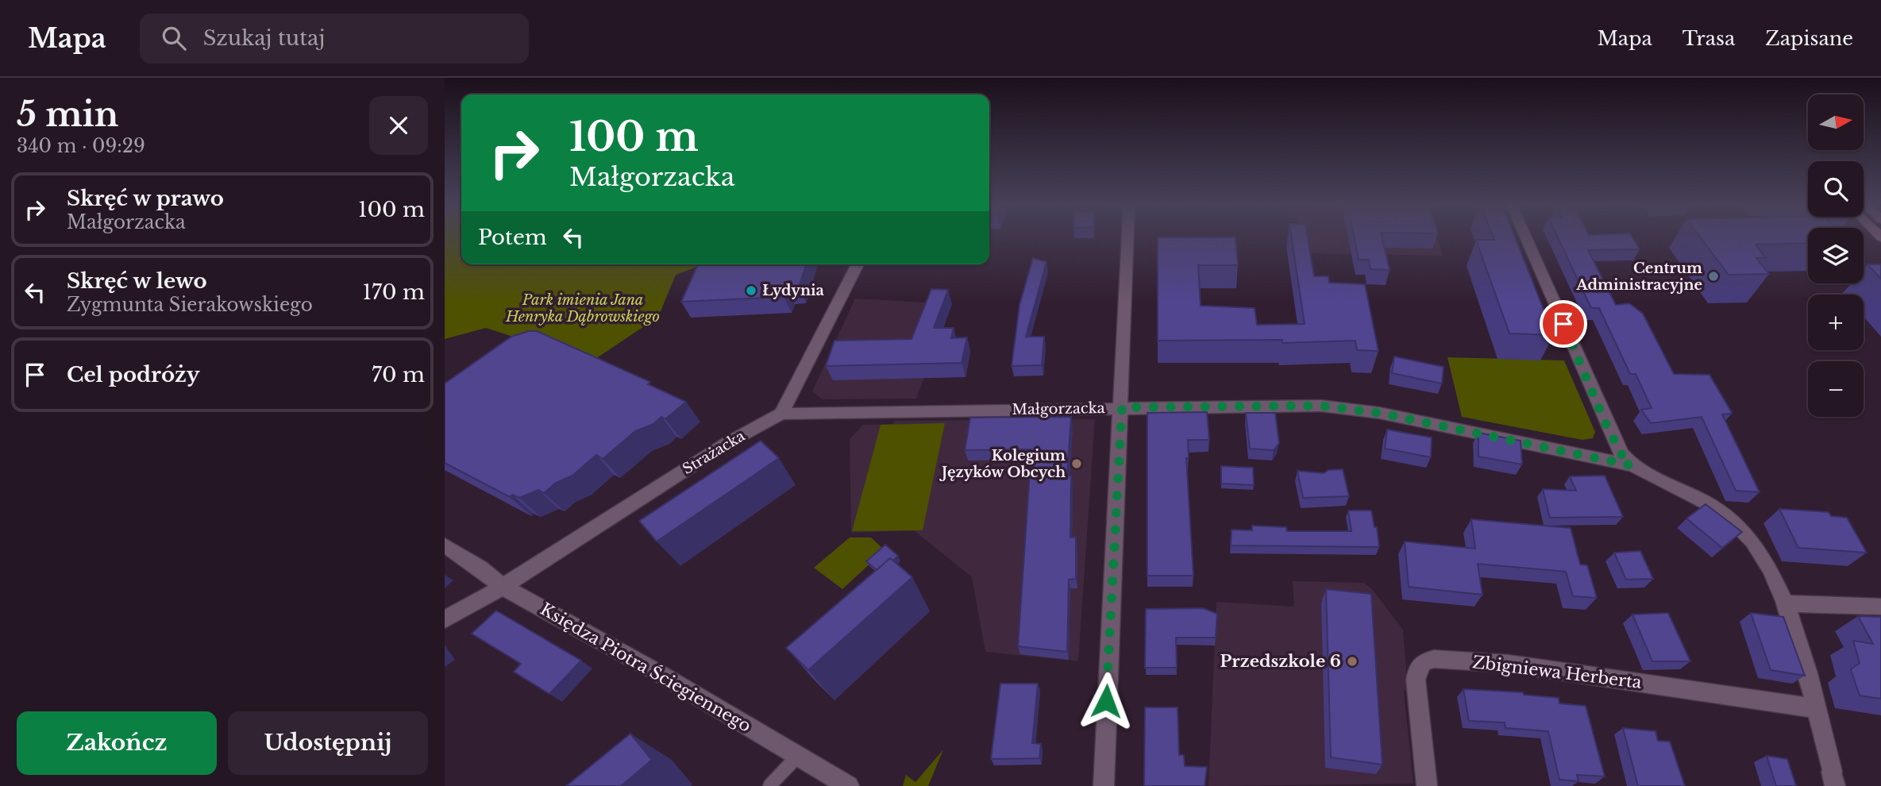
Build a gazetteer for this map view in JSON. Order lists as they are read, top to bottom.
{
  "streets": {
    "street": [
      "Małgorzacka",
      "Strażacka",
      "Księdza Piotra Ściegiennego",
      "Zbigniewa Herberta"
    ]
  },
  "crossings": [
    ["Małgorzacka", "Strażacka"],
    ["Małgorzacka", "Zbigniewa Herberta"],
    ["Strażacka", "Księdza Piotra Ściegiennego"]
  ],
  "parks": ["Park imienia Jana Henryka Dąbrowskiego"],
  "places": [
    "Centrum Administracyjne",
    "Łydynia",
    "Kolegium Języków Obcych",
    "Przedszkole 6"
  ],
  "north": "right",
  "page": {
    "header": "Mapa",
    "search": "Szukaj tutaj",
    "nav": ["Mapa", "Trasa", "Zapisane"],
    "heading": ["5 min", "340 m · 09:29"],
    "map_buttons": ["+", "−"],
    "turn": ["100 m", "Małgorzacka"],
    "list": [
      {
        "name": "Skręć w prawo",
        "note": "Małgorzacka",
        "value": "100 m"
      },
      {
        "name": "Skręć w lewo",
        "note": "Zygmunta Sierakowskiego",
        "value": "170 m"
      },
      {
        "name": "Cel podróży",
        "value": "70 m"
      }
    ],
    "then": "Potem",
    "buttons": ["Zakończ", "Udostępnij"]
  }
}
